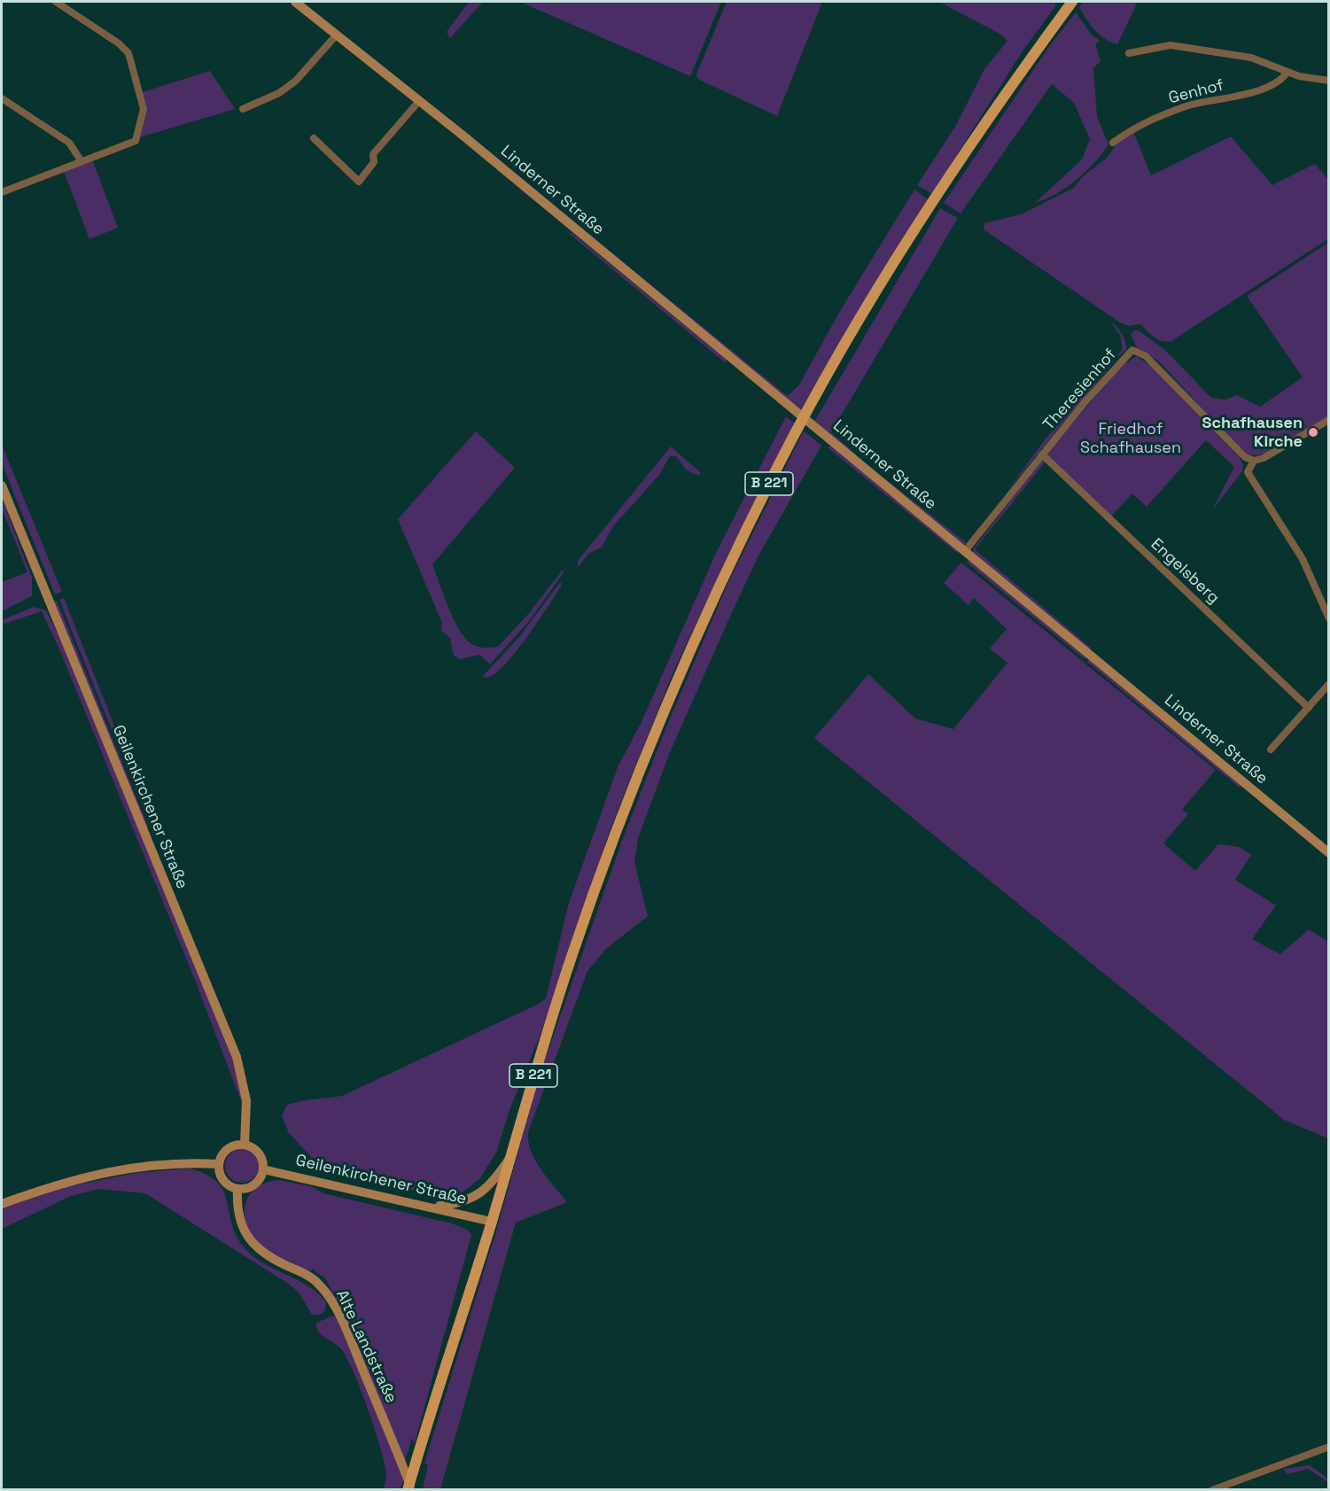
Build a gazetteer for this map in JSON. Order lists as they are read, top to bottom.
{
  "streets": {
    "main road": [
      "Linderner Straße",
      "B 221",
      "Geilenkirchener Straße",
      "Alte Landstraße"
    ],
    "street": ["Genhof", "Theresienhof", "Engelsberg"]
  },
  "crossings": [
    ["Linderner Straße", "Theresienhof"],
    ["Theresienhof", "Engelsberg"],
    ["B 221", "Geilenkirchener Straße"],
    ["B 221", "Alte Landstraße"],
    ["Geilenkirchener Straße", "Alte Landstraße"]
  ],
  "parks": ["Friedhof Schafhausen"],
  "places": ["Schafhausen Kirche"]
}
